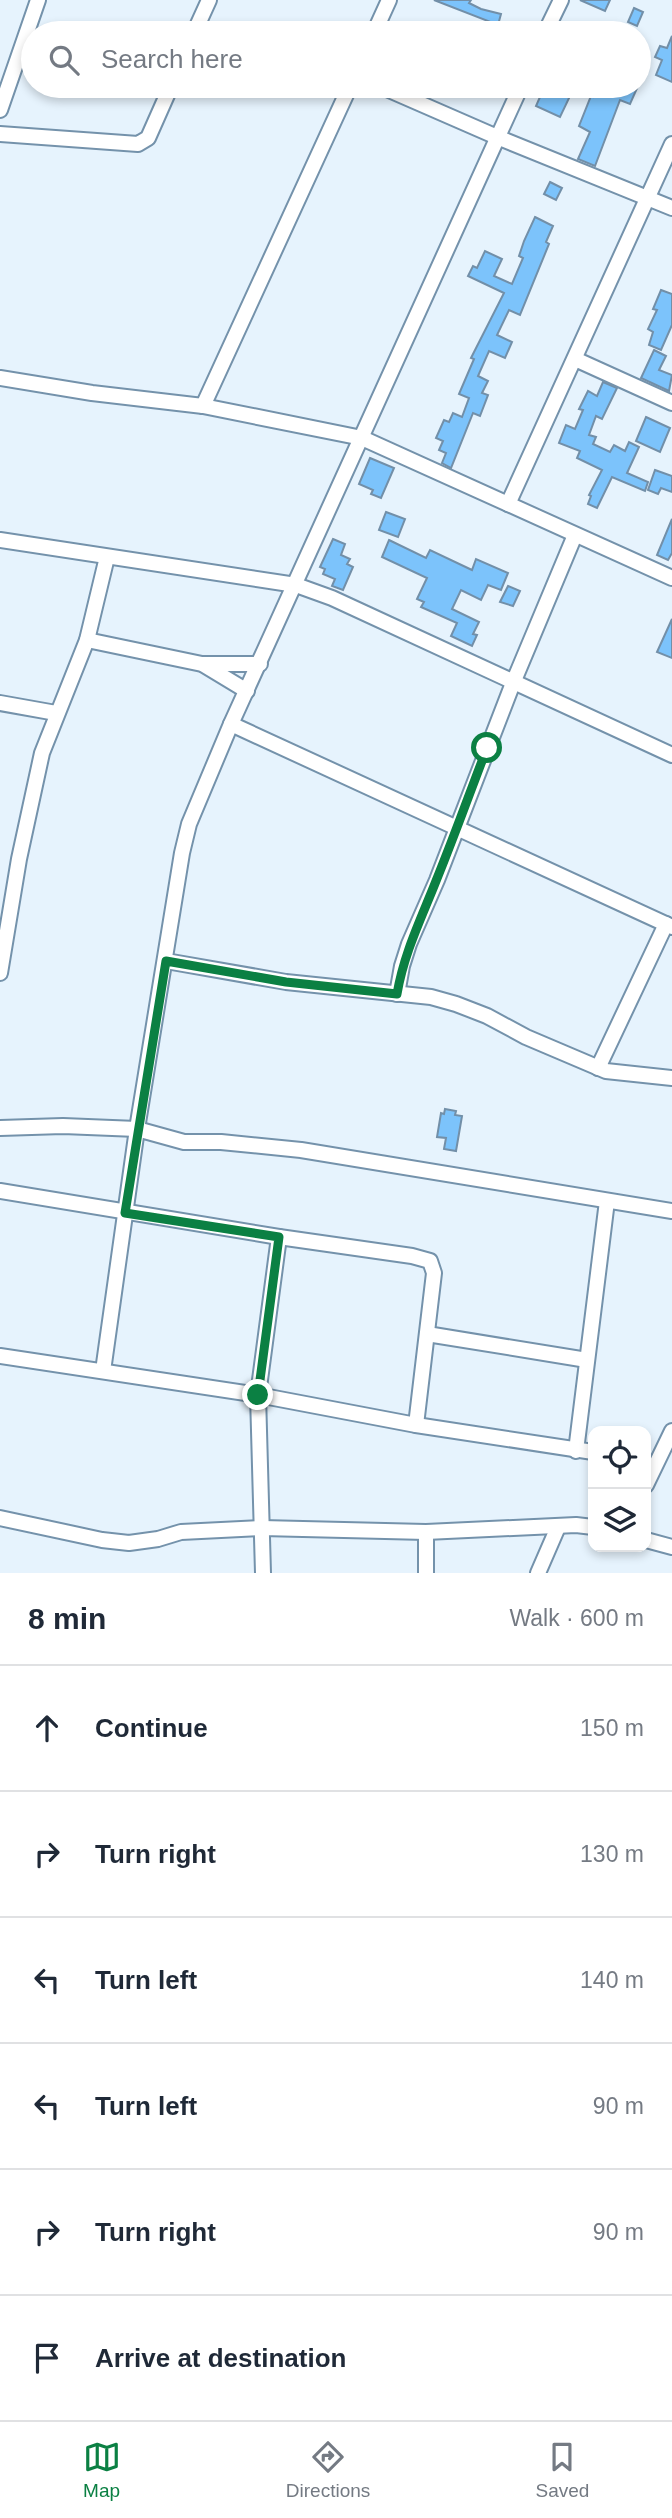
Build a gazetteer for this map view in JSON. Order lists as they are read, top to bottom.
{
  "page": {
    "search": "Search here",
    "heading": ["8 min", "Walk · 600 m"],
    "list": [
      ["Continue", "150 m"],
      ["Turn right", "130 m"],
      ["Turn left", "140 m"],
      ["Turn left", "90 m"],
      ["Turn right", "90 m"],
      "Arrive at destination"
    ],
    "nav": ["Map", "Directions", "Saved"]
  }
}
